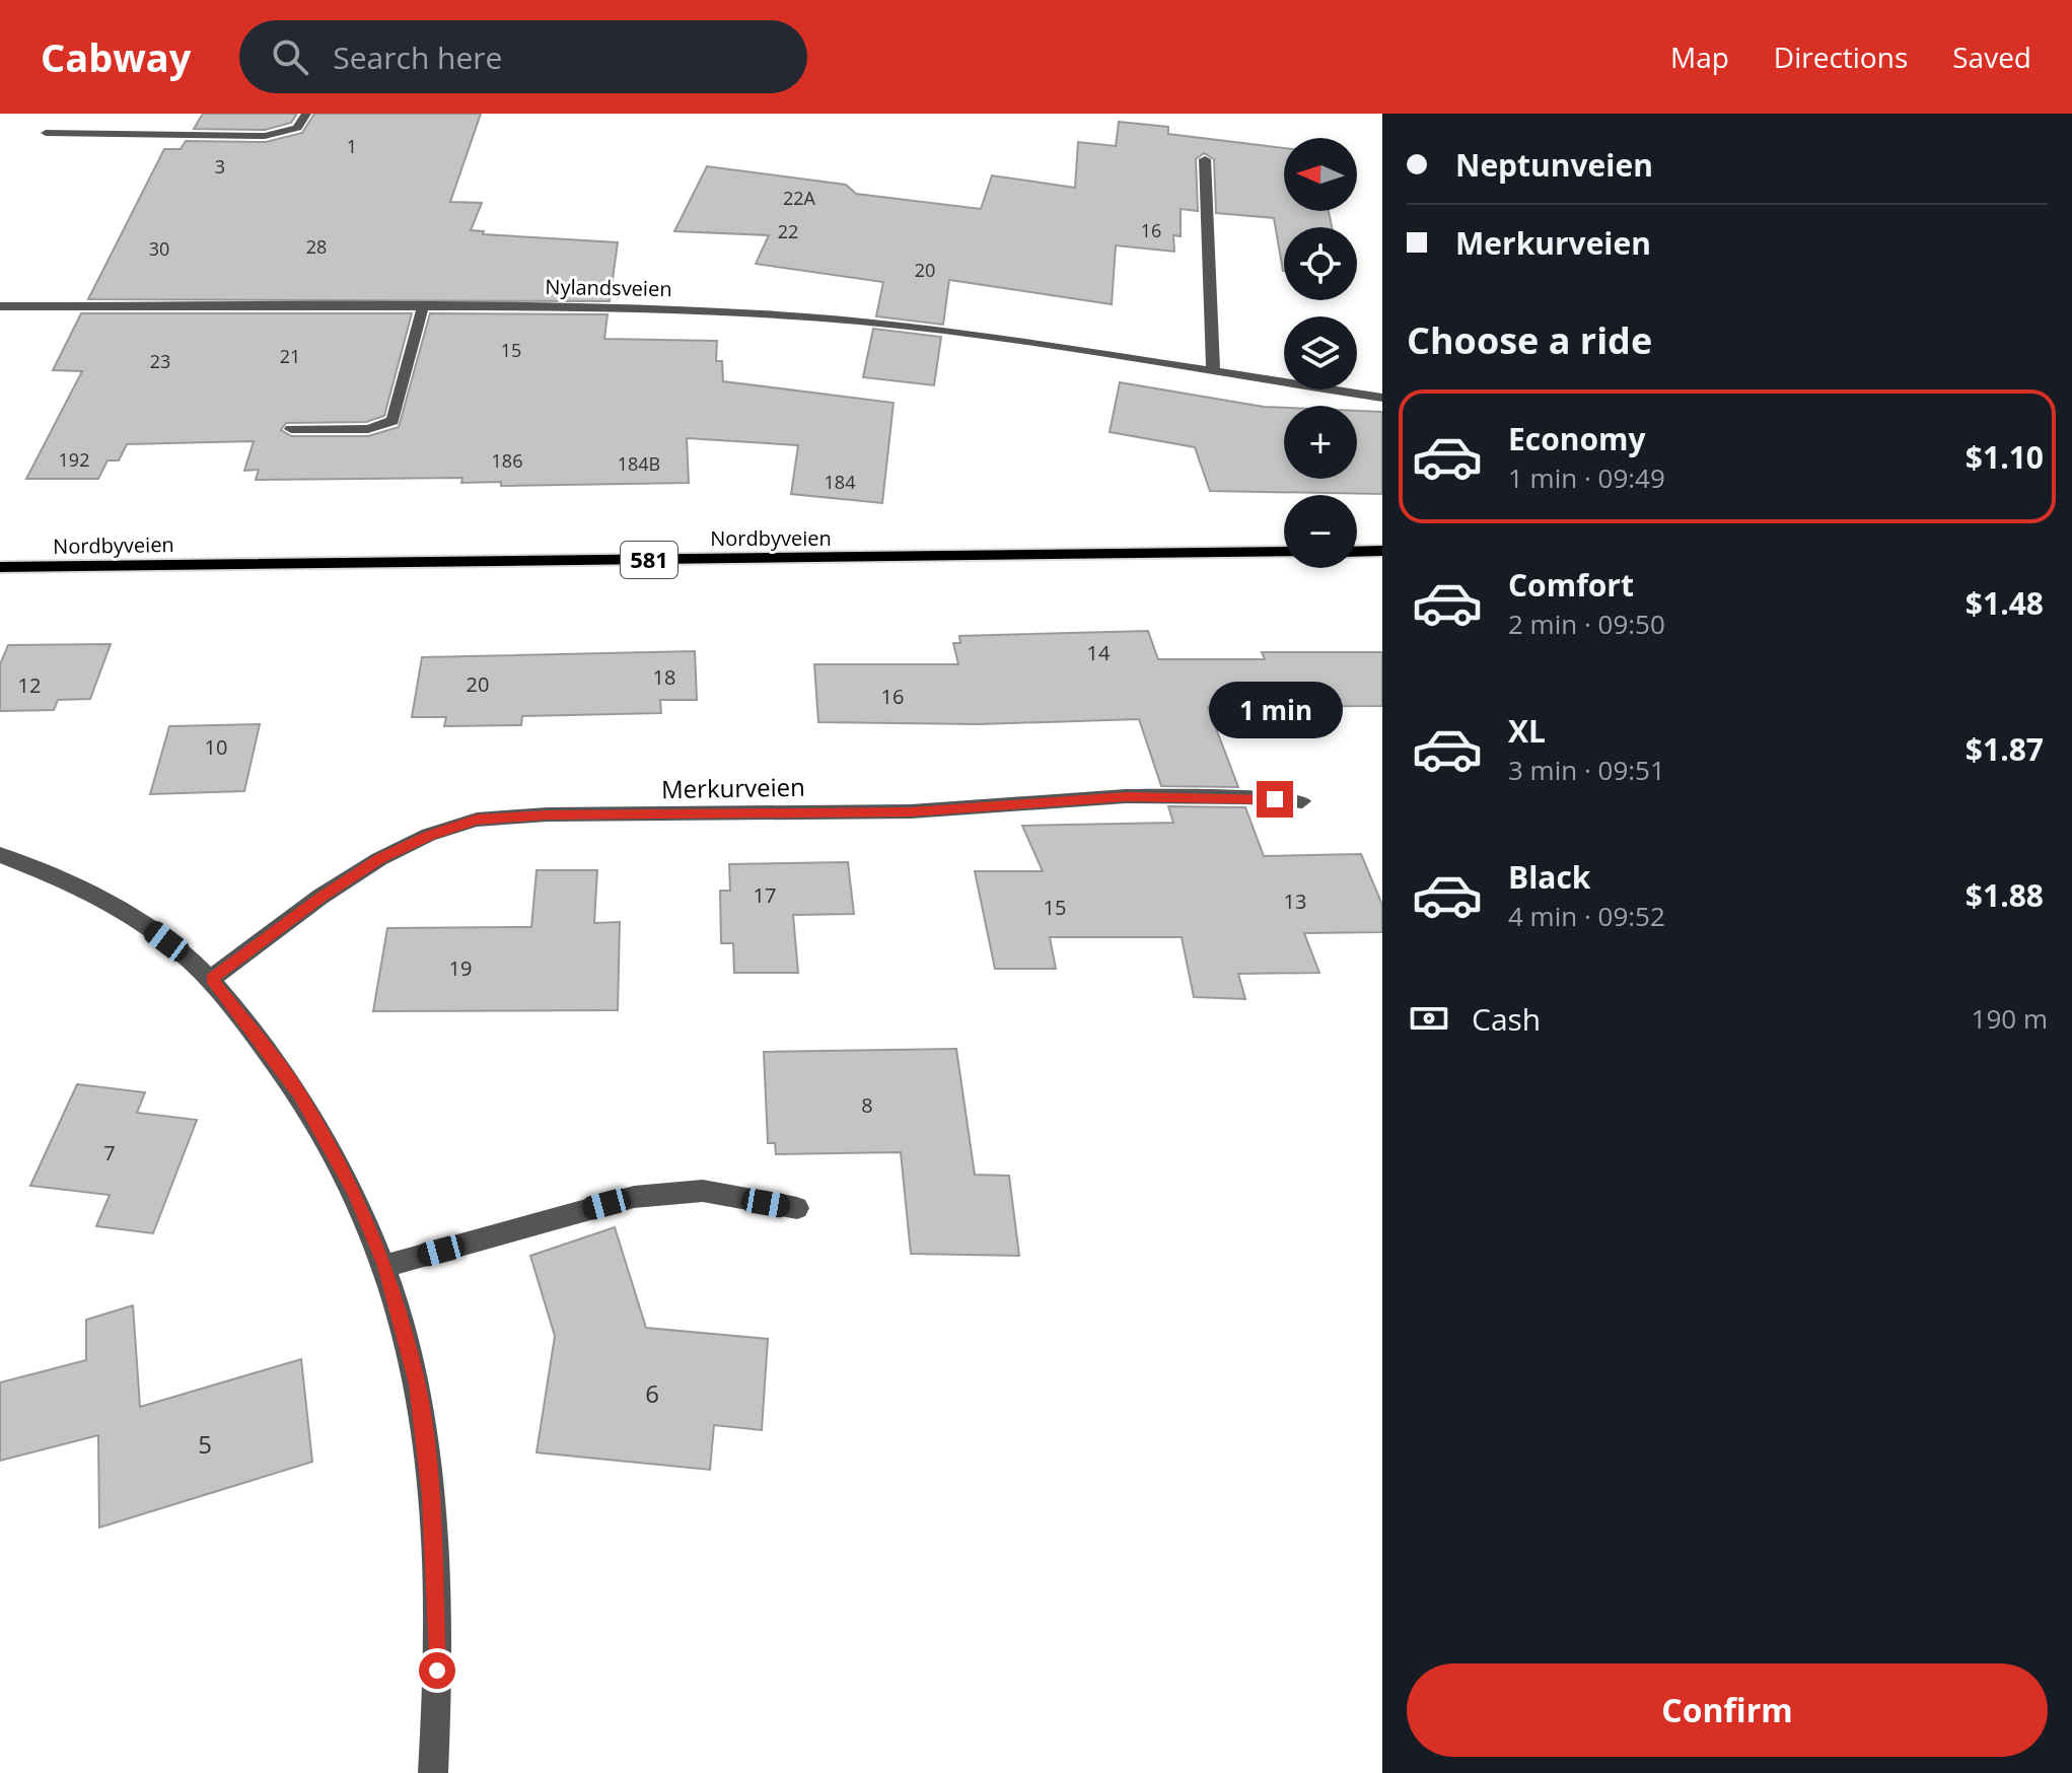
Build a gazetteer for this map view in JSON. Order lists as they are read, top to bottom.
{
  "streets": {
    "main road": ["Nordbyveien", "581"],
    "street": ["Nylandsveien", "Merkurveien"]
  },
  "house_numbers": [
    "1",
    "3",
    "22A",
    "16",
    "22",
    "28",
    "30",
    "20",
    "15",
    "21",
    "23",
    "192",
    "186",
    "184B",
    "184",
    "14",
    "18",
    "20",
    "12",
    "16",
    "10",
    "17",
    "13",
    "15",
    "19",
    "8",
    "7",
    "6",
    "5"
  ],
  "north": "left",
  "page": {
    "header": "Cabway",
    "search": "Search here",
    "nav": ["Map", "Directions", "Saved"],
    "banner": ["Neptunveien", "Merkurveien"],
    "map_buttons": ["+", "−"],
    "heading": "Choose a ride",
    "list": [
      {
        "name": "Economy",
        "note": "1 min · 09:49",
        "value": "$1.10"
      },
      {
        "name": "Comfort",
        "note": "2 min · 09:50",
        "value": "$1.48"
      },
      {
        "name": "XL",
        "note": "3 min · 09:51",
        "value": "$1.87"
      },
      {
        "name": "Black",
        "note": "4 min · 09:52",
        "value": "$1.88"
      }
    ],
    "bubble": "1 min",
    "pay": ["Cash", "190 m"],
    "buttons": "Confirm"
  }
}
